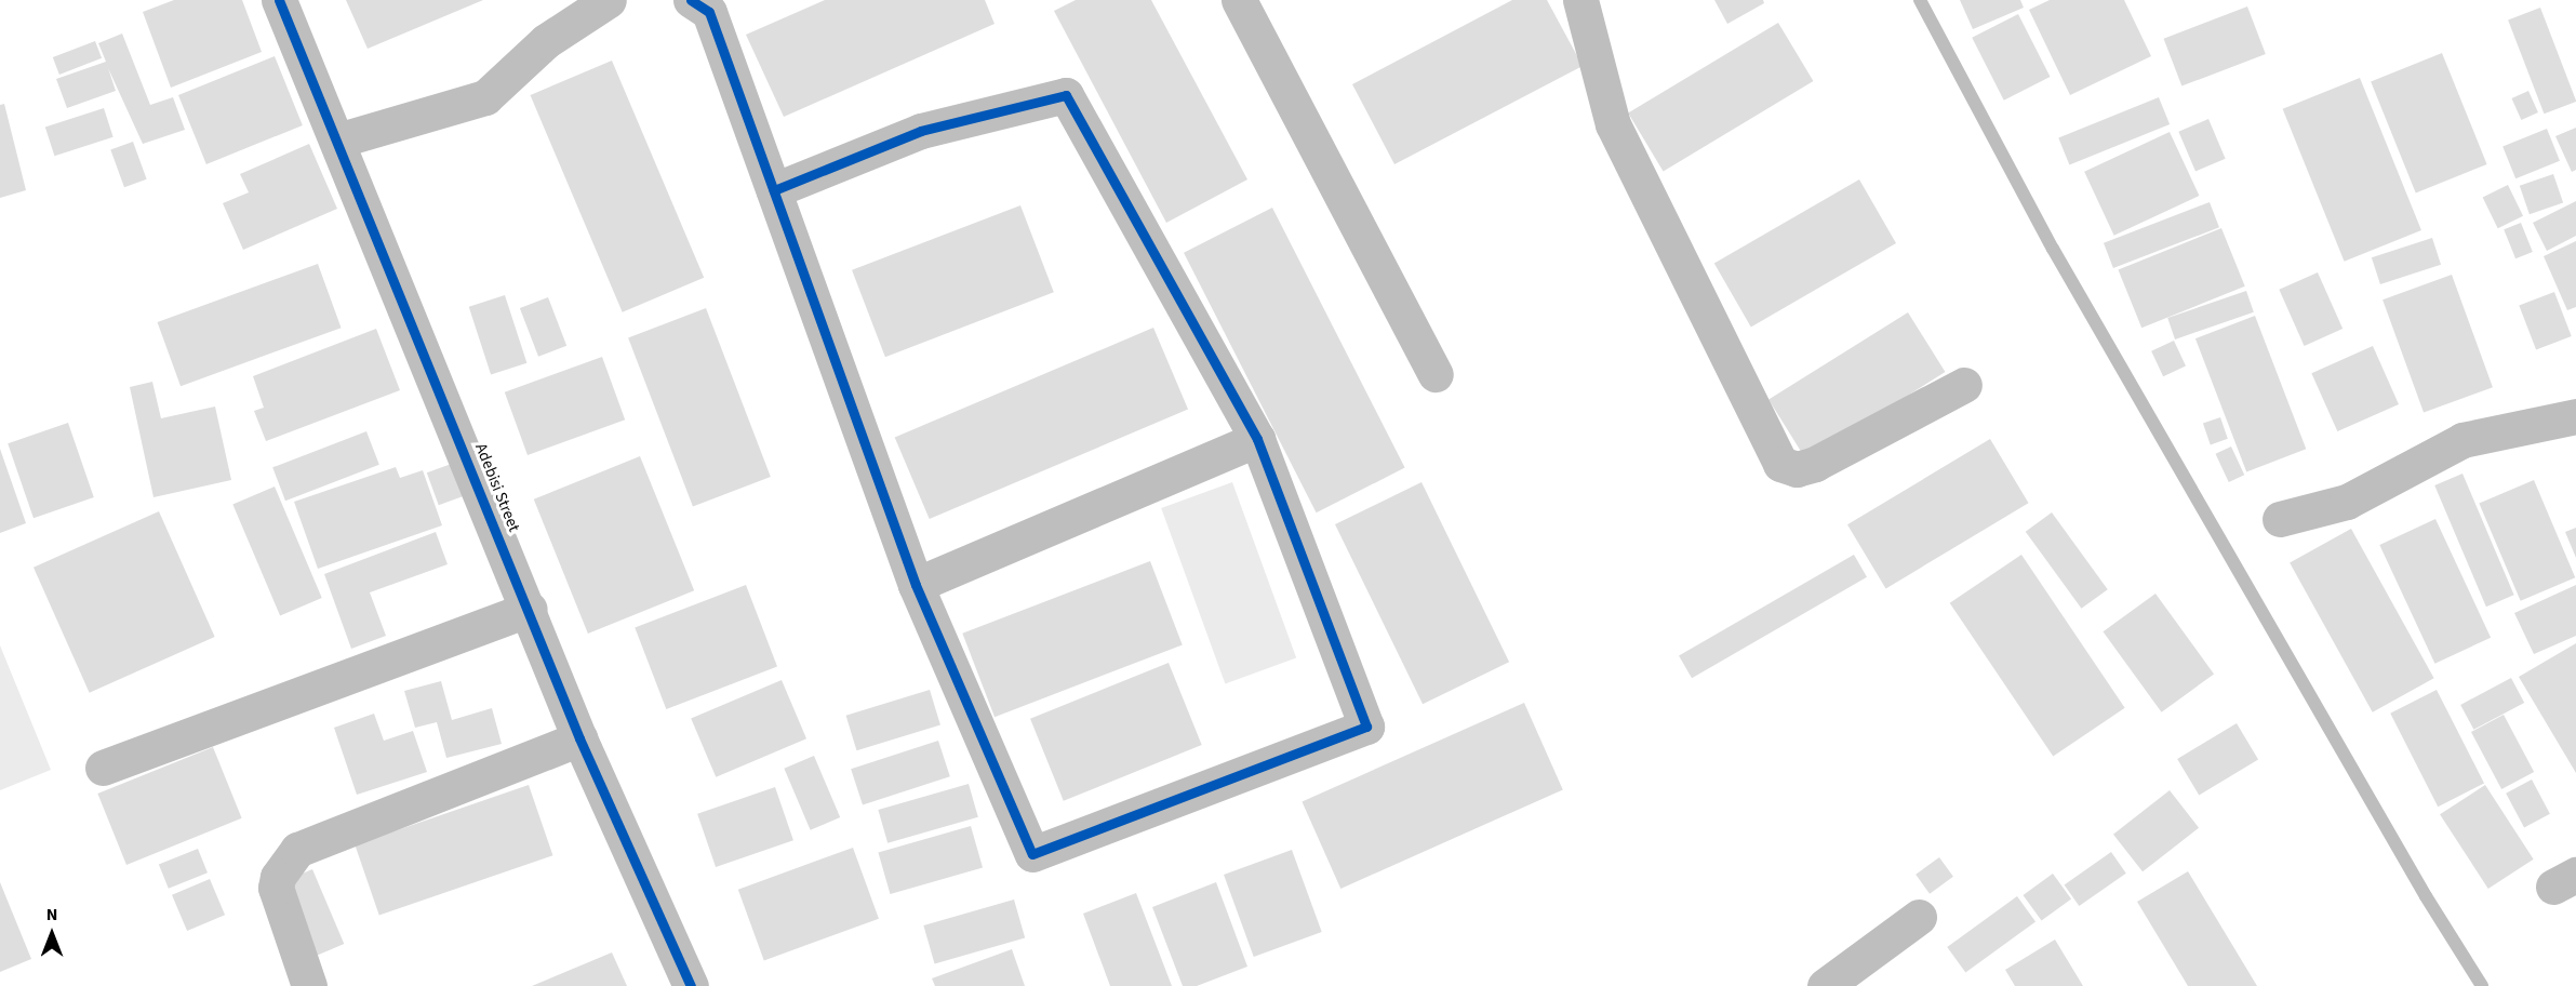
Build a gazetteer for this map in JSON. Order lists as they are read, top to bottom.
{
  "streets": {
    "street": ["Adebisi Street"]
  },
  "north": "top"
}
